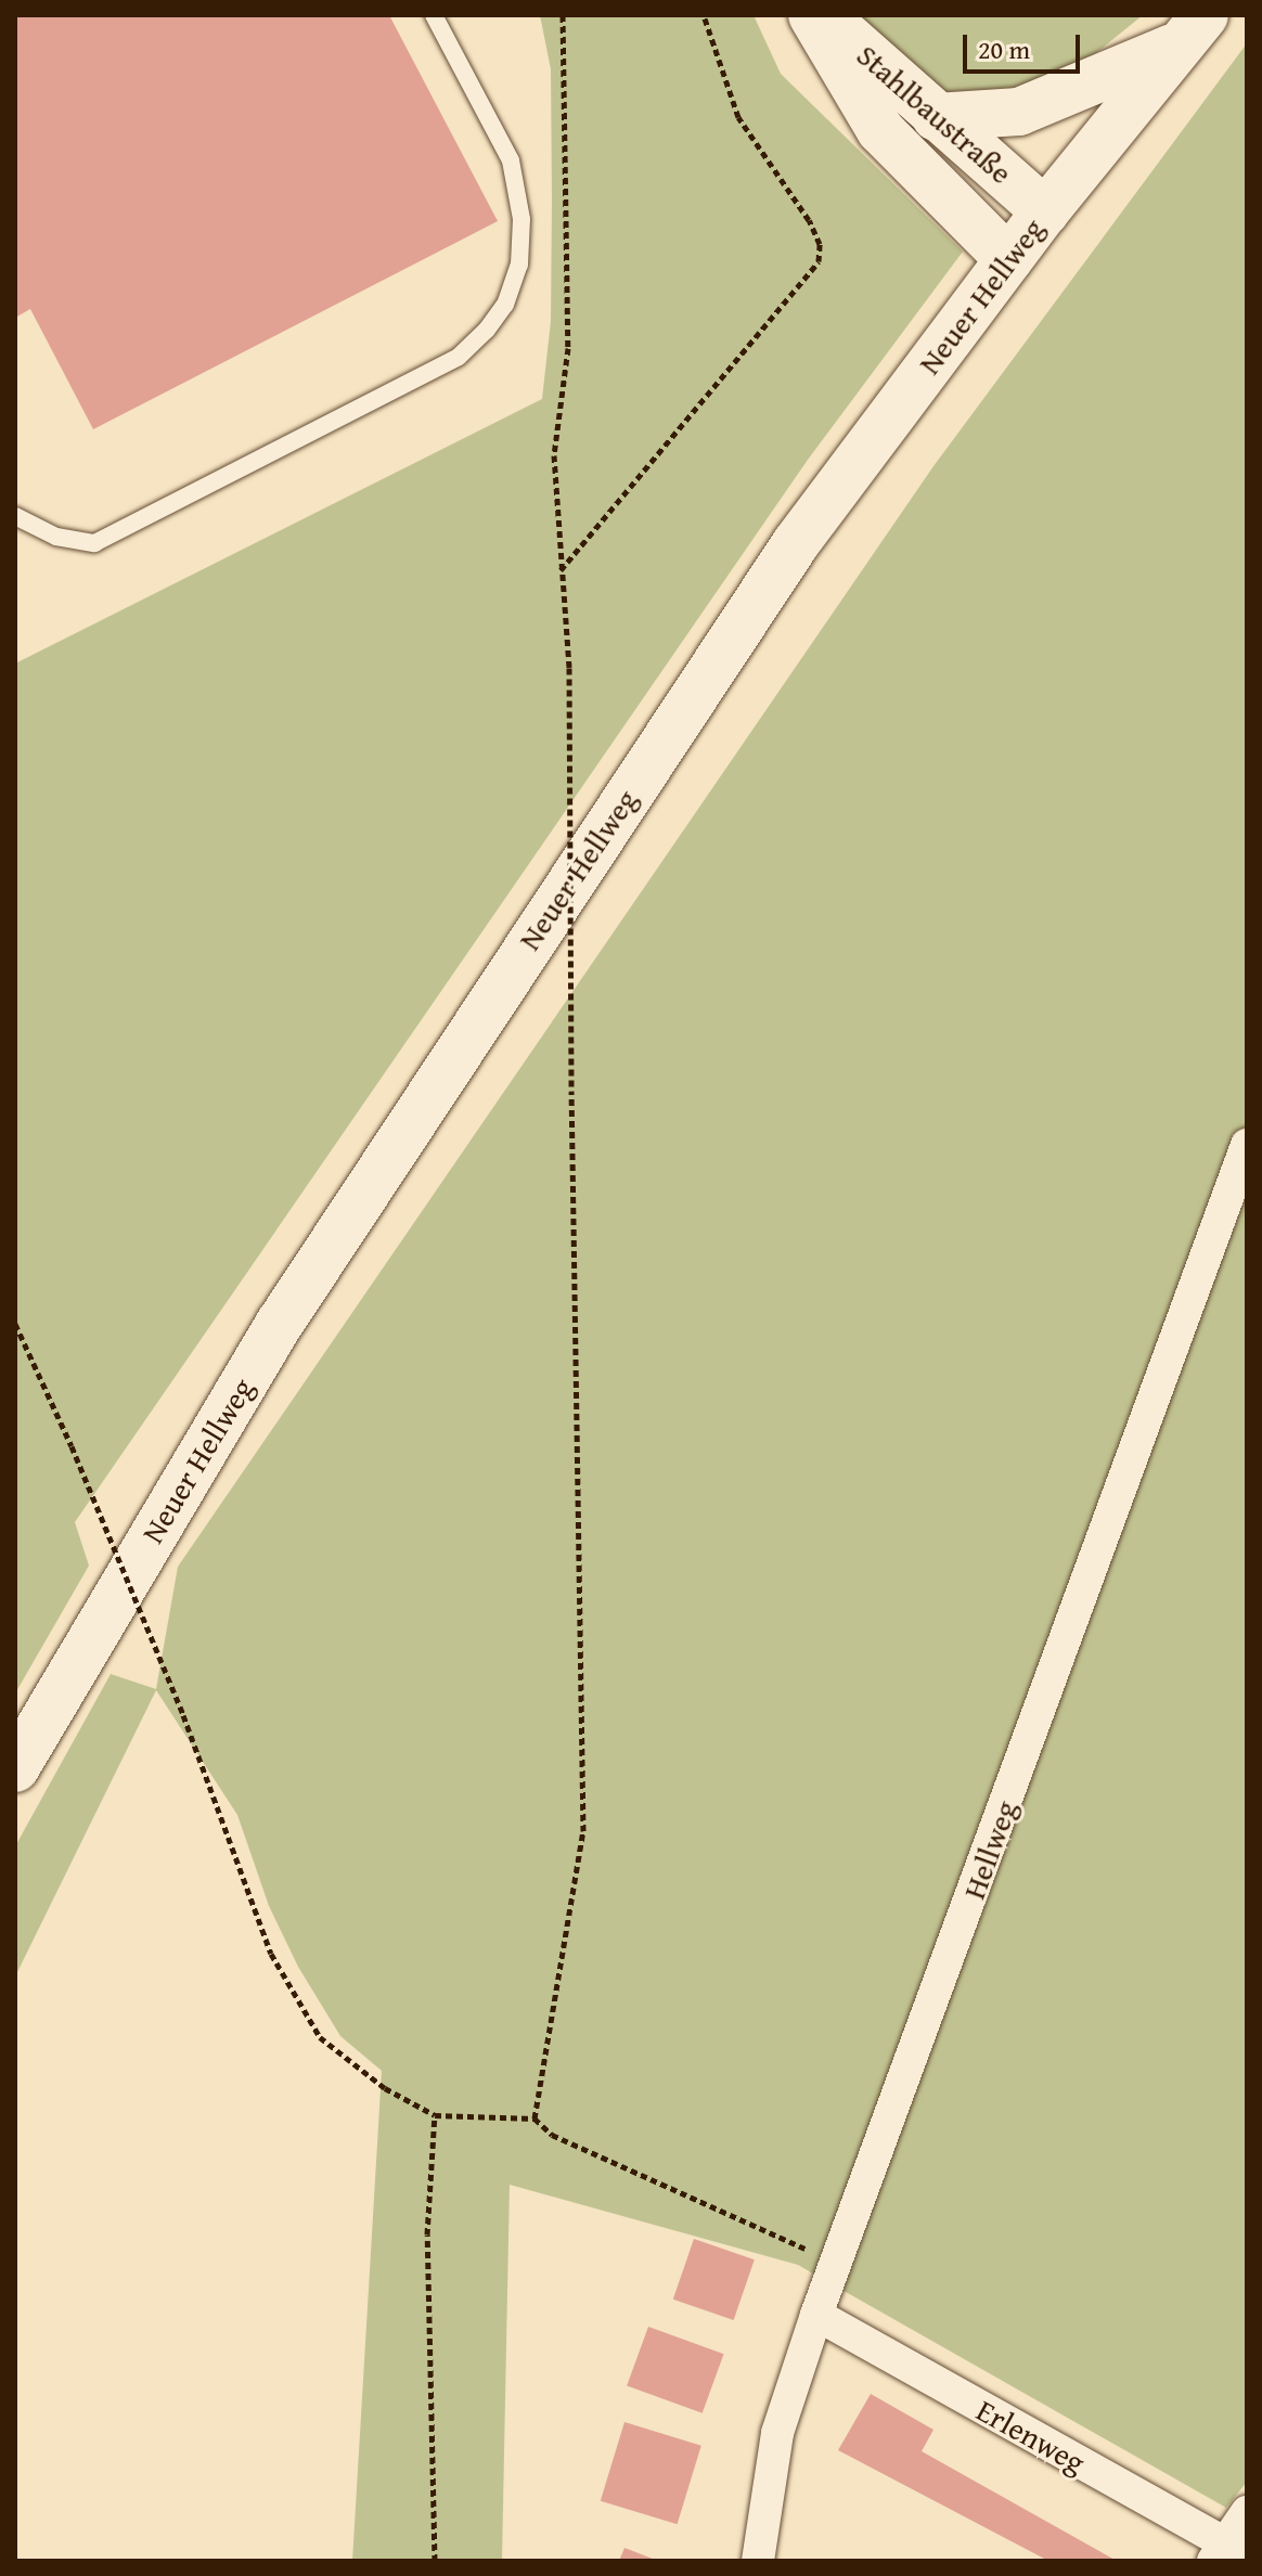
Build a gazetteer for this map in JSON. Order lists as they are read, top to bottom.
{
  "streets": {
    "main road": ["Stahlbaustraße", "Neuer Hellweg"],
    "street": ["Hellweg", "Erlenweg"]
  },
  "crossings": [
    ["Stahlbaustraße", "Neuer Hellweg"],
    ["Hellweg", "Erlenweg"]
  ],
  "scale_bar": "20 m"
}
